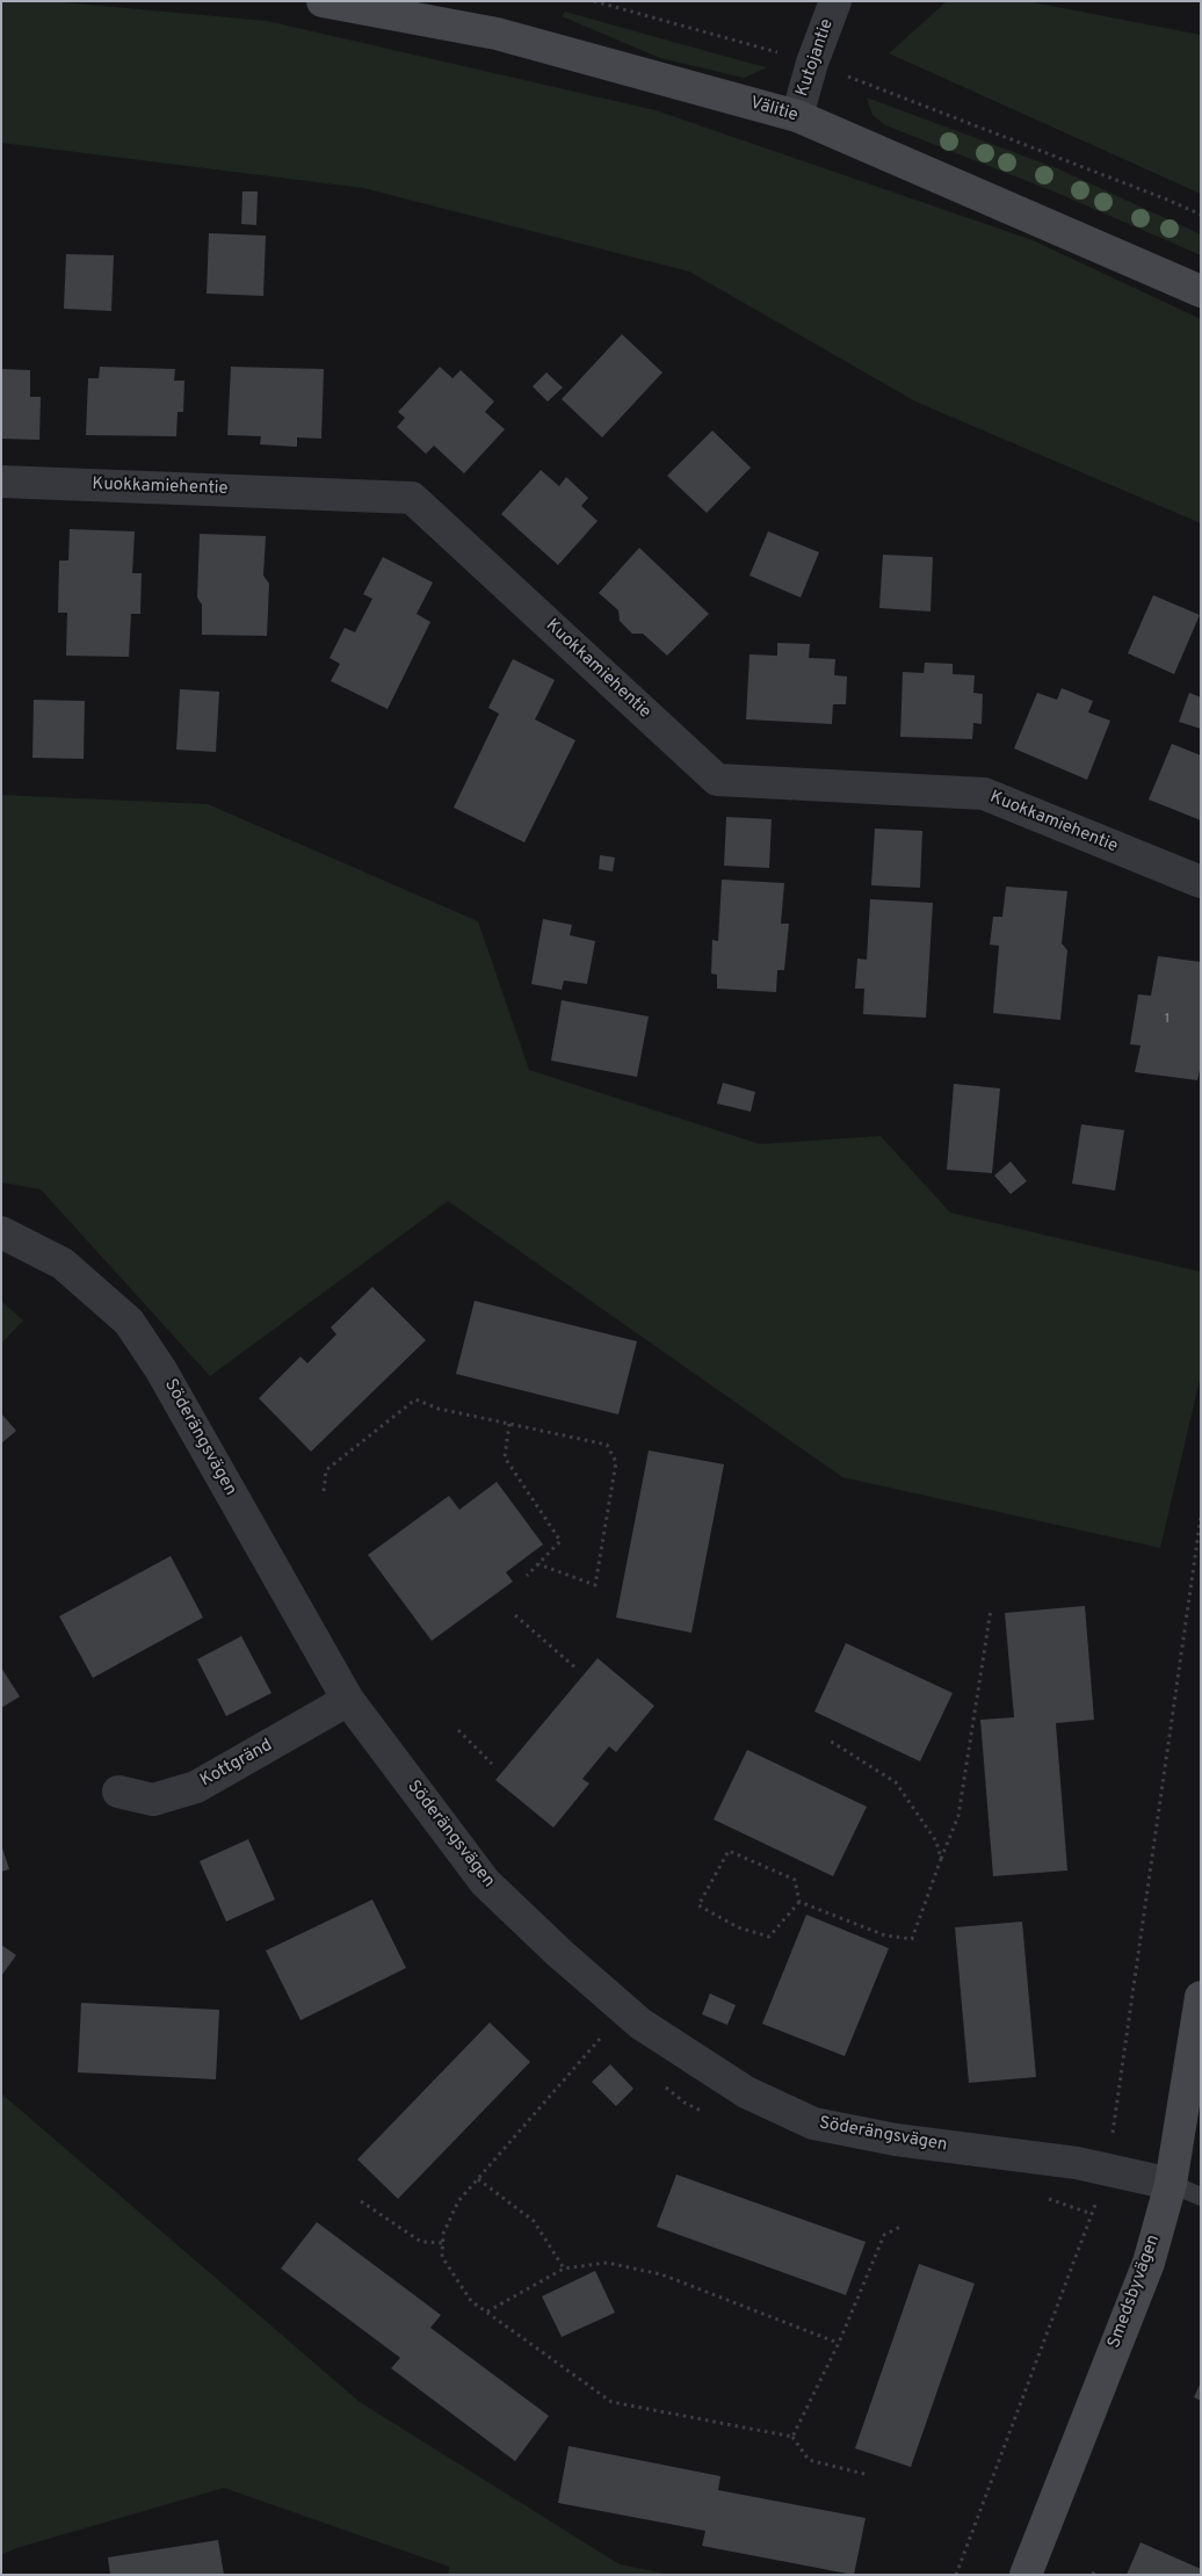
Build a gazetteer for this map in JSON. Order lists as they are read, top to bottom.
{
  "streets": {
    "main road": ["Välitie", "Smedsbyvägen"],
    "street": [
      "Kutojantie",
      "Kuokkamiehentie",
      "Söderängsvägen",
      "Kottgränd"
    ]
  },
  "crossings": [
    ["Kutojantie", "Välitie"],
    ["Söderängsvägen", "Kottgränd"],
    ["Söderängsvägen", "Smedsbyvägen"]
  ],
  "house_numbers": ["1"]
}
